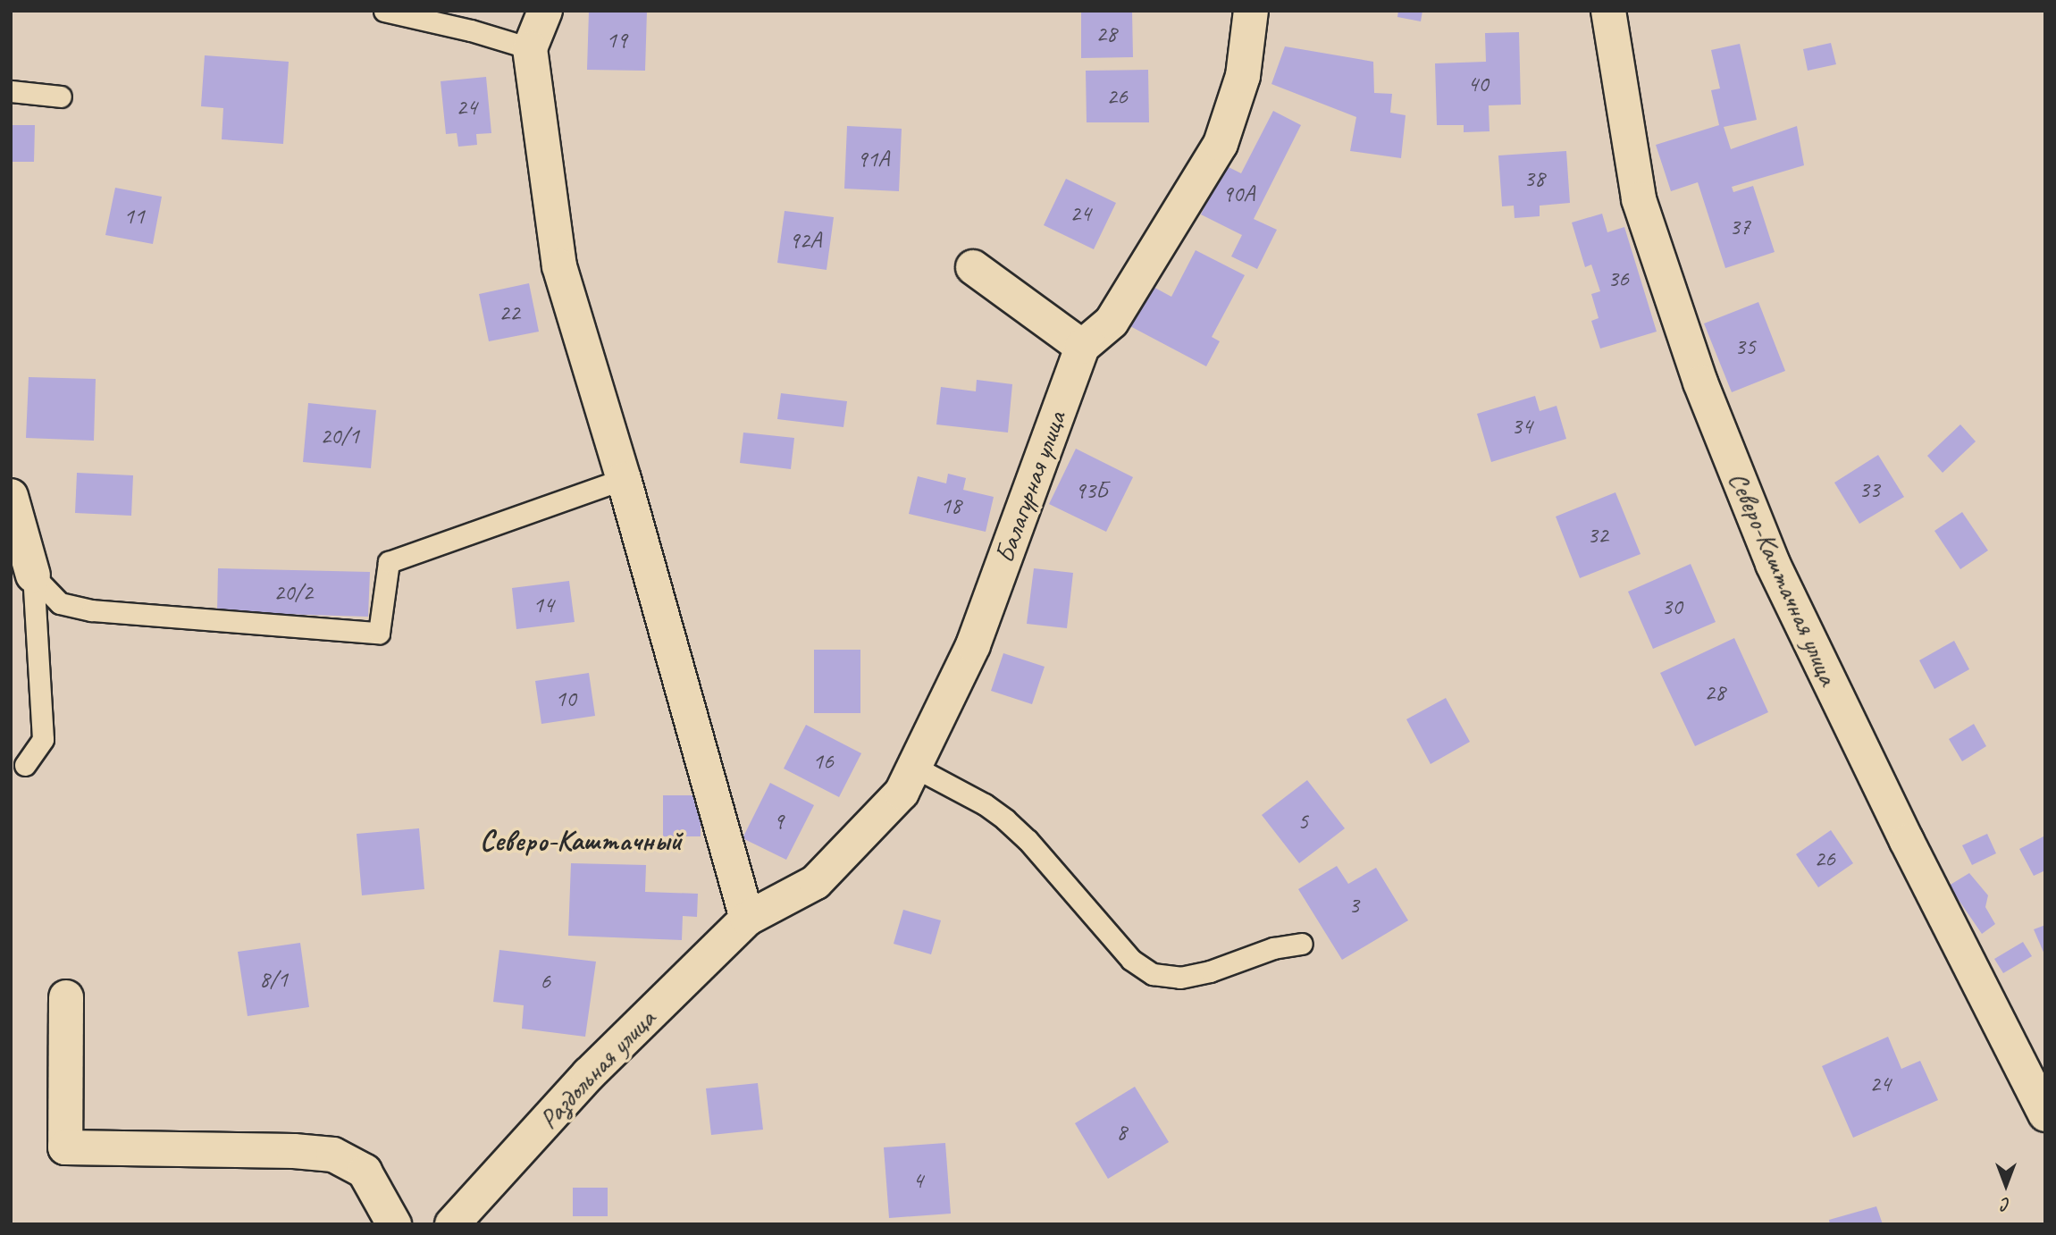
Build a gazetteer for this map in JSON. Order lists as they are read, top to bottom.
{
  "streets": {
    "street": ["Балагурная улица", "Северо-Каштачная улица", "Раздольная улица"]
  },
  "crossings": [
    ["Балагурная улица", "Раздольная улица"]
  ],
  "districts": ["Северо-Каштачный"],
  "house_numbers": [
    "28",
    "19",
    "40",
    "26",
    "24",
    "91А",
    "38",
    "90А",
    "24",
    "11",
    "37",
    "92А",
    "36",
    "22",
    "35",
    "34",
    "20/1",
    "33",
    "93Б",
    "18",
    "32",
    "20/2",
    "14",
    "30",
    "28",
    "10",
    "16",
    "9",
    "5",
    "26",
    "3",
    "8/1",
    "6",
    "24",
    "8",
    "4"
  ],
  "north": "bottom"
}
